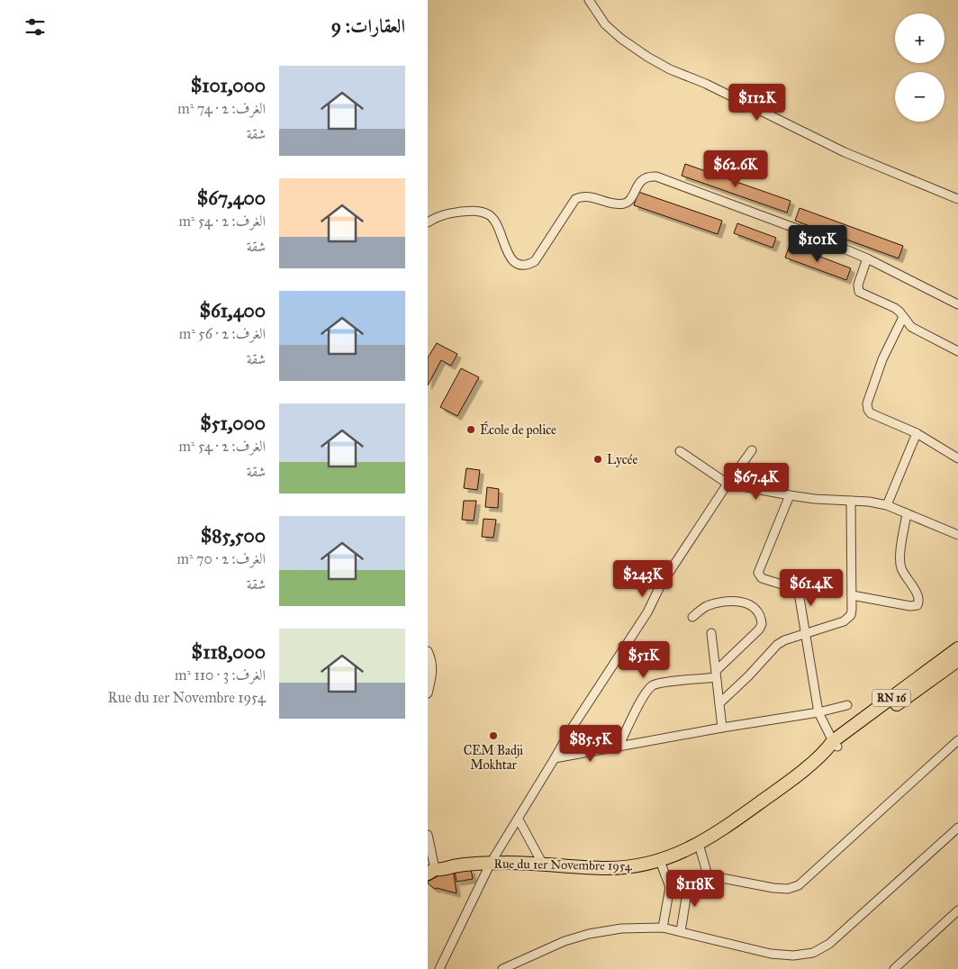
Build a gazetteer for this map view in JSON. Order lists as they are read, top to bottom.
{
  "streets": {
    "main road": ["RN 16", "Rue du 1er Novembre 1954"]
  },
  "crossings": [
    ["RN 16", "Rue du 1er Novembre 1954"]
  ],
  "places": ["École de police", "Lycée", "CEM Badji Mokhtar"],
  "page": {
    "heading": "العقارات: 9",
    "map_buttons": ["+", "−"],
    "list": [
      {
        "name": "$101,000",
        "note": "الغرف: 2 · 74 m² · شقة"
      },
      {
        "name": "$67,400",
        "note": "الغرف: 2 · 54 m² · شقة"
      },
      {
        "name": "$61,400",
        "note": "الغرف: 2 · 56 m² · شقة"
      },
      {
        "name": "$51,000",
        "note": "الغرف: 2 · 54 m² · شقة"
      },
      {
        "name": "$85,500",
        "note": "الغرف: 2 · 70 m² · شقة"
      },
      {
        "name": "$118,000",
        "note": "الغرف: 3 · 110 m² · Rue du 1er Novembre 1954"
      }
    ],
    "price": [
      "$112K",
      "$62.6K",
      "$101K",
      "$67.4K",
      "$243K",
      "$61.4K",
      "$51K",
      "$85.5K",
      "$118K"
    ]
  }
}
